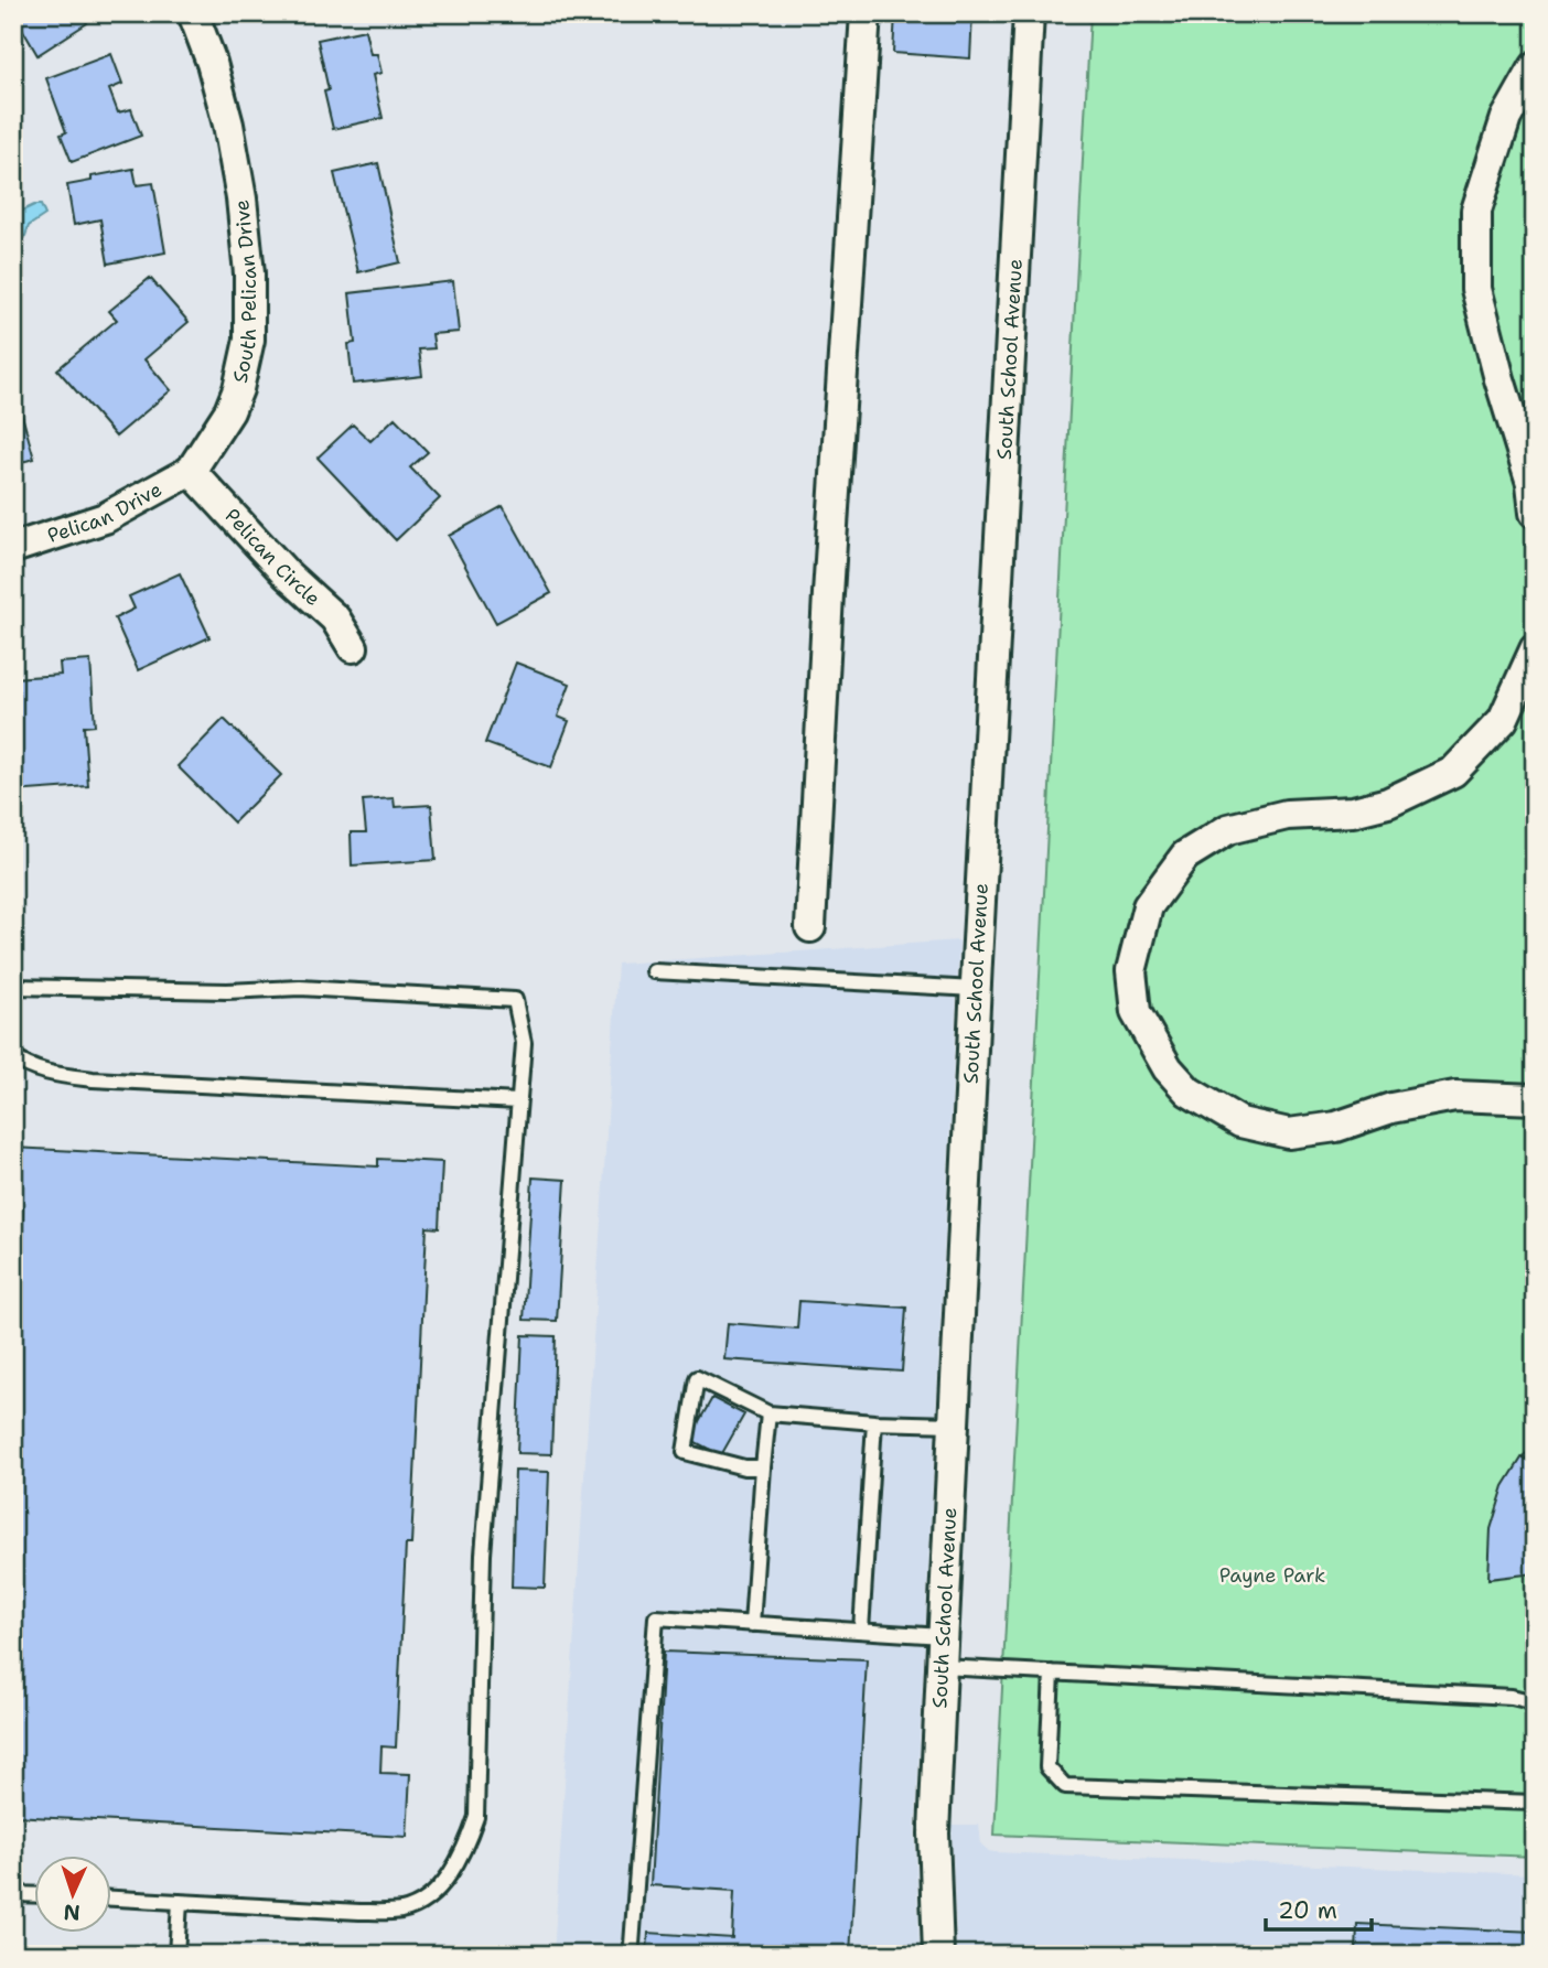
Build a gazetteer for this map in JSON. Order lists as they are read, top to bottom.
{
  "streets": {
    "street": [
      "South Pelican Drive",
      "South School Avenue",
      "Pelican Drive",
      "Pelican Circle"
    ]
  },
  "crossings": [
    ["South Pelican Drive", "Pelican Drive"],
    ["South Pelican Drive", "Pelican Circle"],
    ["Pelican Drive", "Pelican Circle"]
  ],
  "parks": ["Payne Park"],
  "scale_bar": "20 m",
  "north": "bottom"
}
